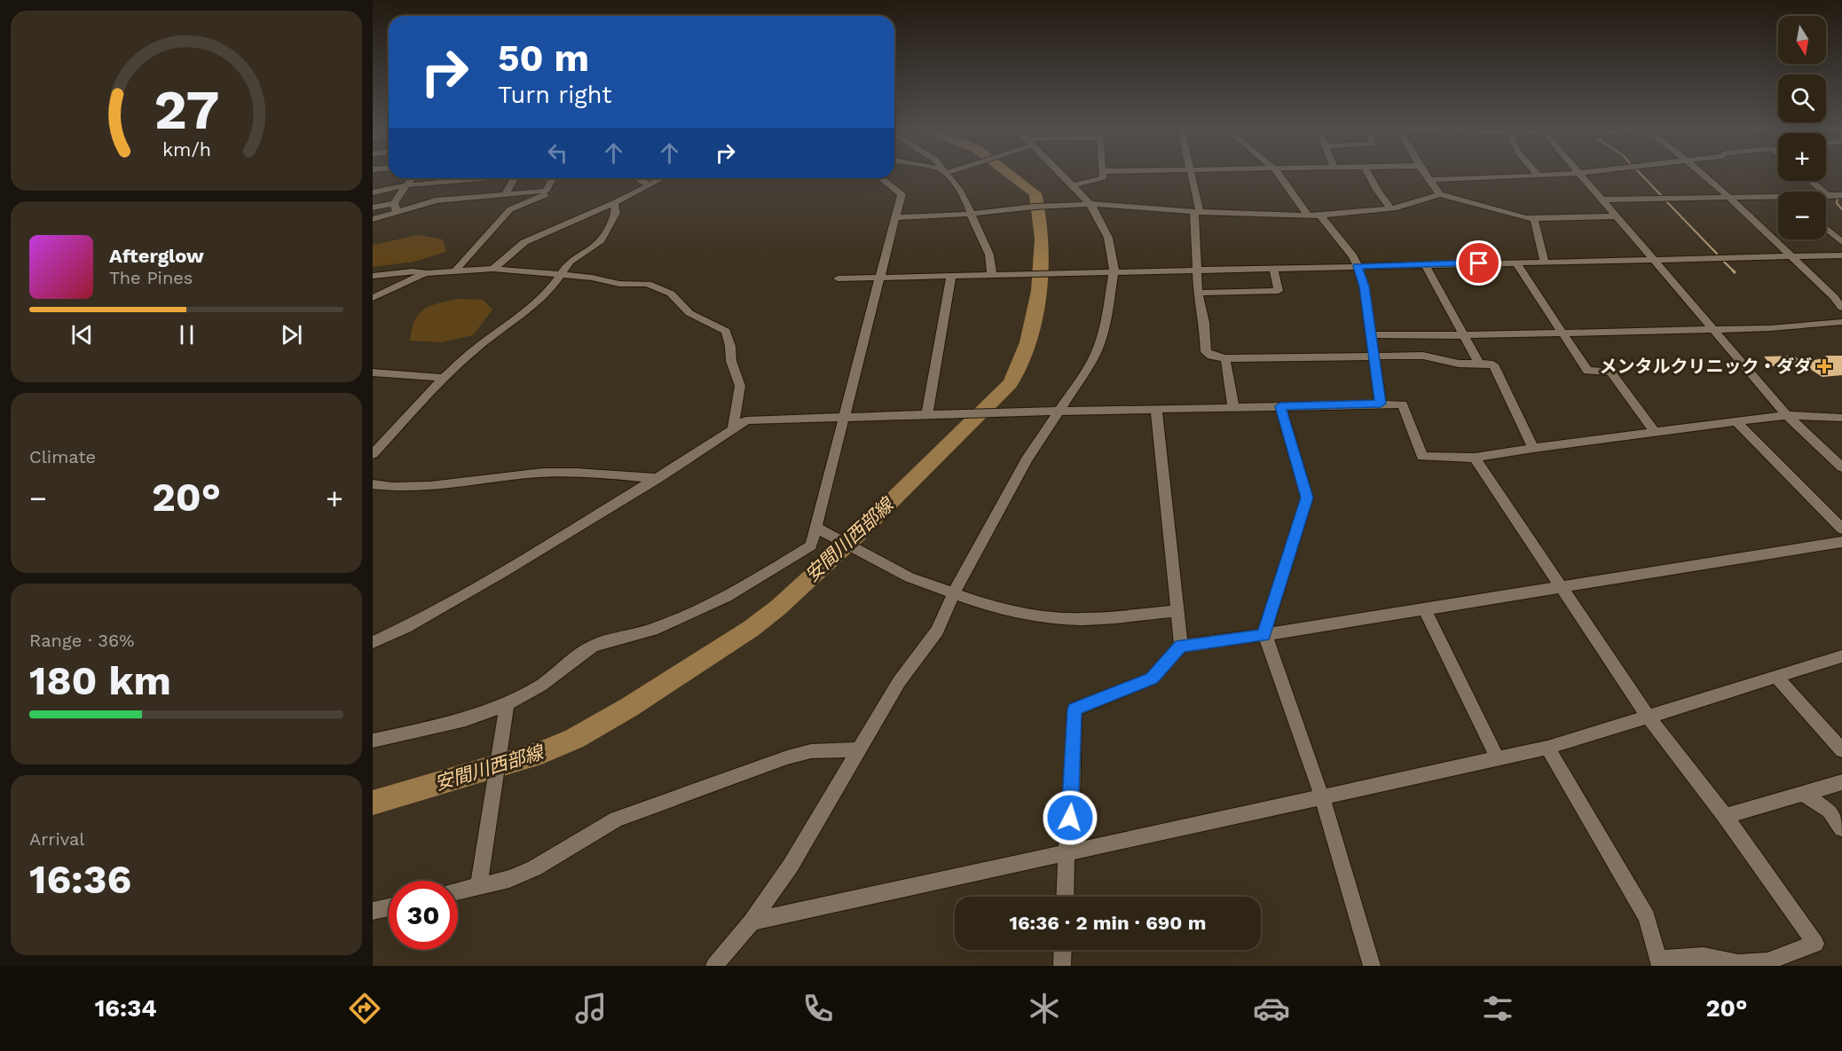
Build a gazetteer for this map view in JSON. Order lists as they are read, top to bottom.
{
  "water": ["安間川西部線"],
  "places": {
    "health": ["メンタルクリニック・ダダ"]
  },
  "north": "bottom",
  "page": {
    "map_buttons": ["+", "−"],
    "turn": ["50 m", "Turn right"],
    "song": ["Afterglow", "The Pines"],
    "tile": [
      "Climate",
      ["Range · 36%", "180 km"],
      ["Arrival", "16:36"]
    ],
    "heat": ["−", "20°", "+"],
    "limit": "30",
    "trip": "16:36 · 2 min · 690 m",
    "tabs": ["16:34", "20°"],
    "gauge": ["27", "km/h"]
  }
}
